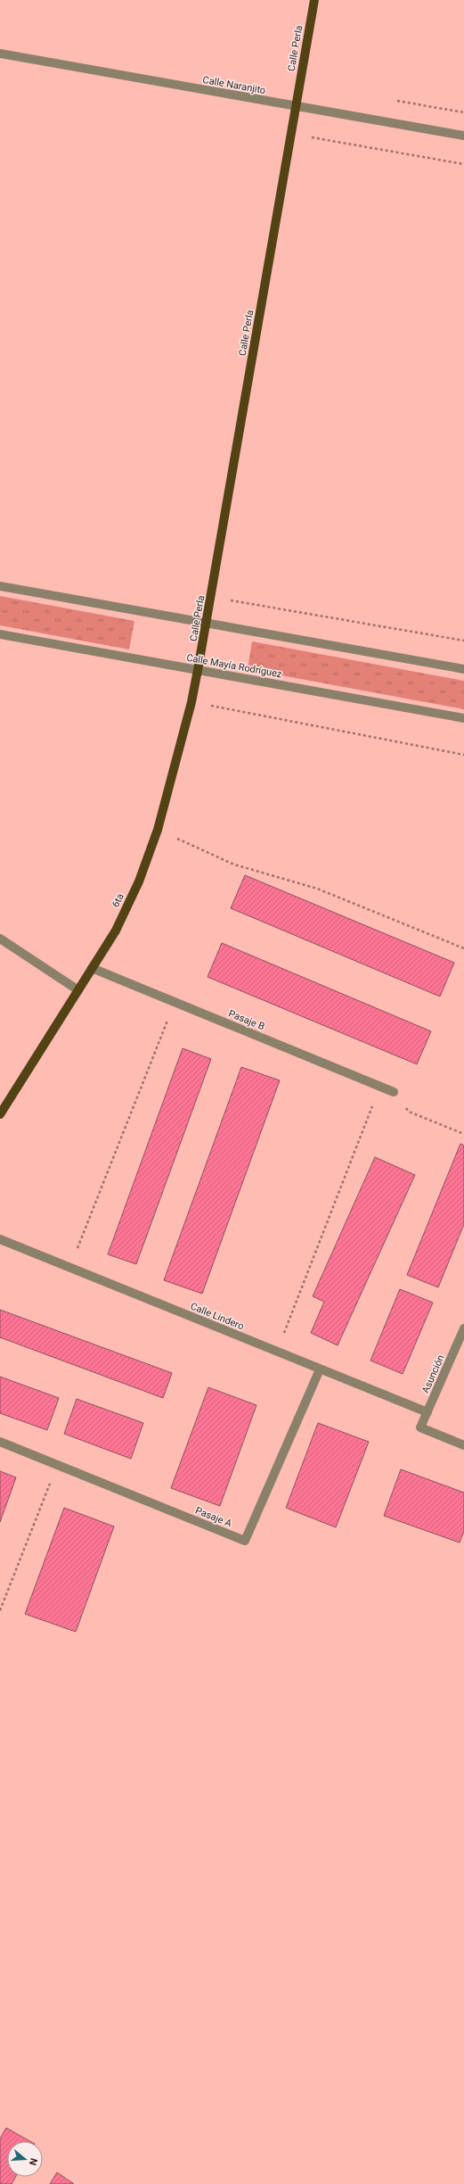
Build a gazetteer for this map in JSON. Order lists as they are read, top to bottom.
{
  "streets": {
    "main road": ["Calle Perla", "6ta"],
    "street": [
      "Calle Naranjito",
      "Calle Mayía Rodríguez",
      "Pasaje B",
      "Calle Lindero",
      "Asunción",
      "Pasaje A"
    ]
  },
  "crossings": [
    ["Calle Perla", "Calle Naranjito"],
    ["Calle Perla", "Calle Mayía Rodríguez"],
    ["Calle Perla", "6ta"],
    ["Calle Mayía Rodríguez", "6ta"],
    ["6ta", "Pasaje B"],
    ["Calle Lindero", "Asunción"],
    ["Calle Lindero", "Pasaje A"]
  ],
  "north": "right"
}
